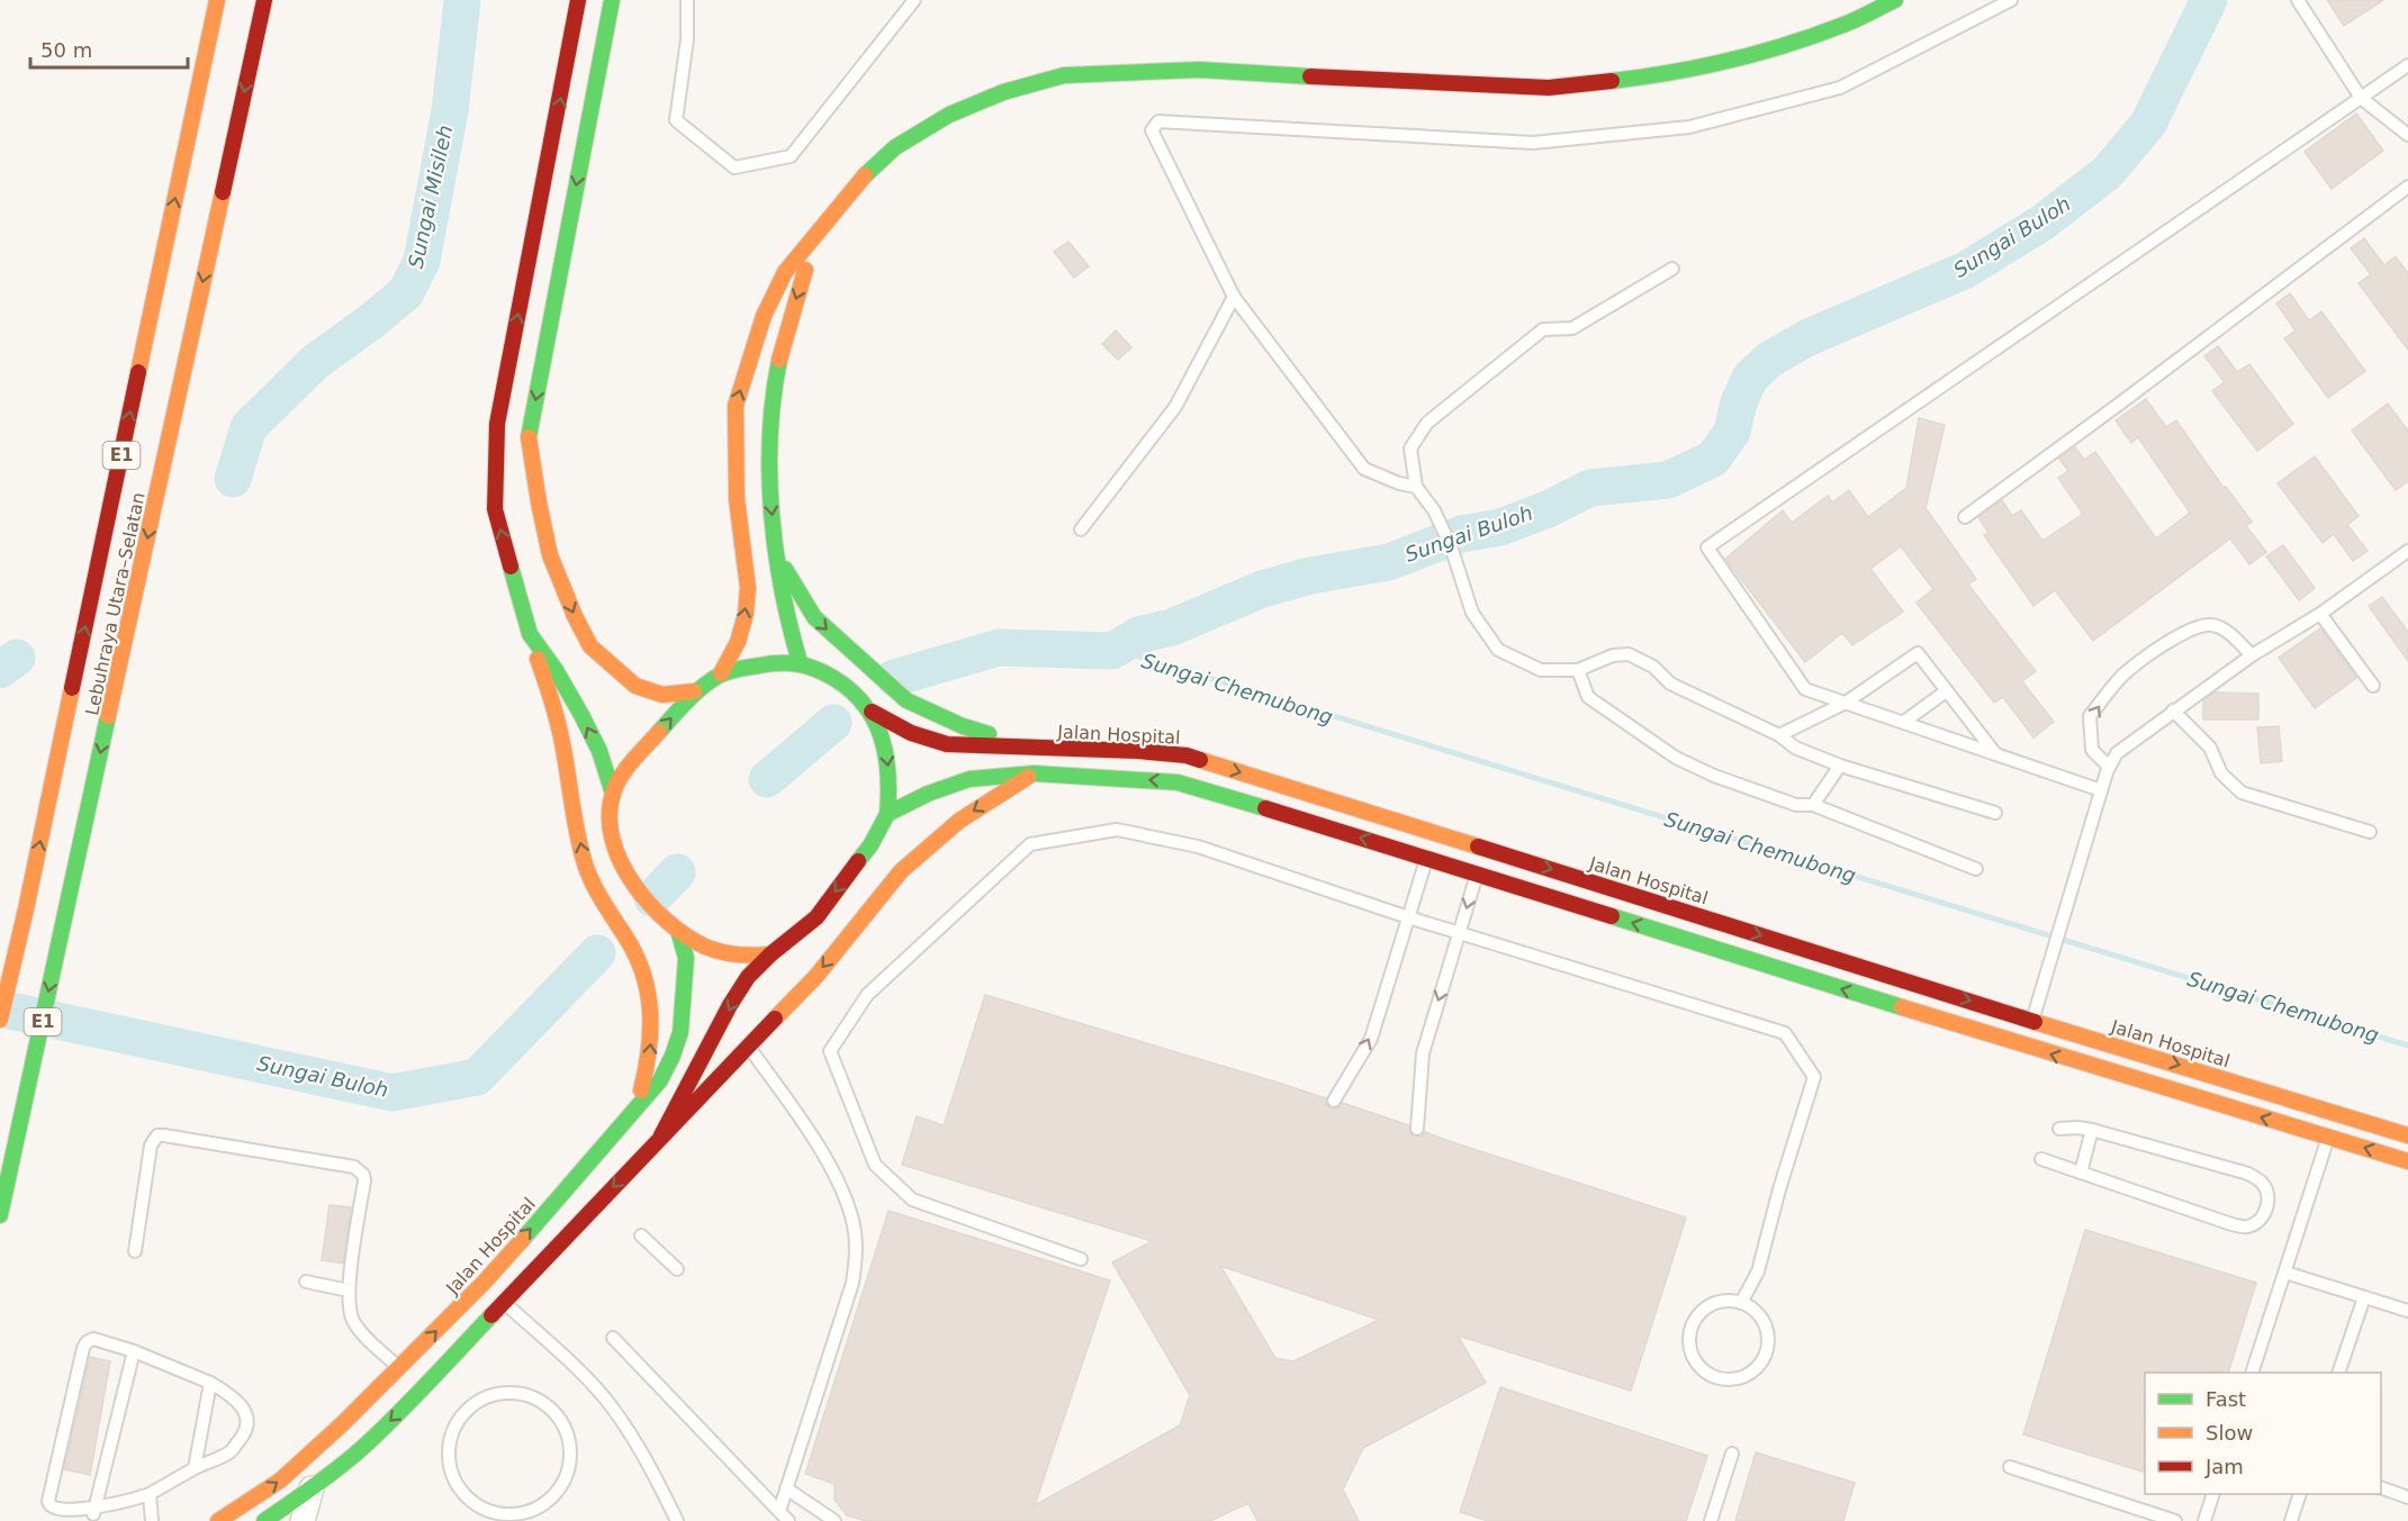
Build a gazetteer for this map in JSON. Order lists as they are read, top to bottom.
{
  "streets": {
    "main road": ["E1", "Lebuhraya Utara–Selatan", "Jalan Hospital"]
  },
  "water": ["Sungai Misileh", "Sungai Buloh", "Sungai Chemubong"],
  "legend": ["Fast", "Slow", "Jam"],
  "scale_bar": "50 m"
}
